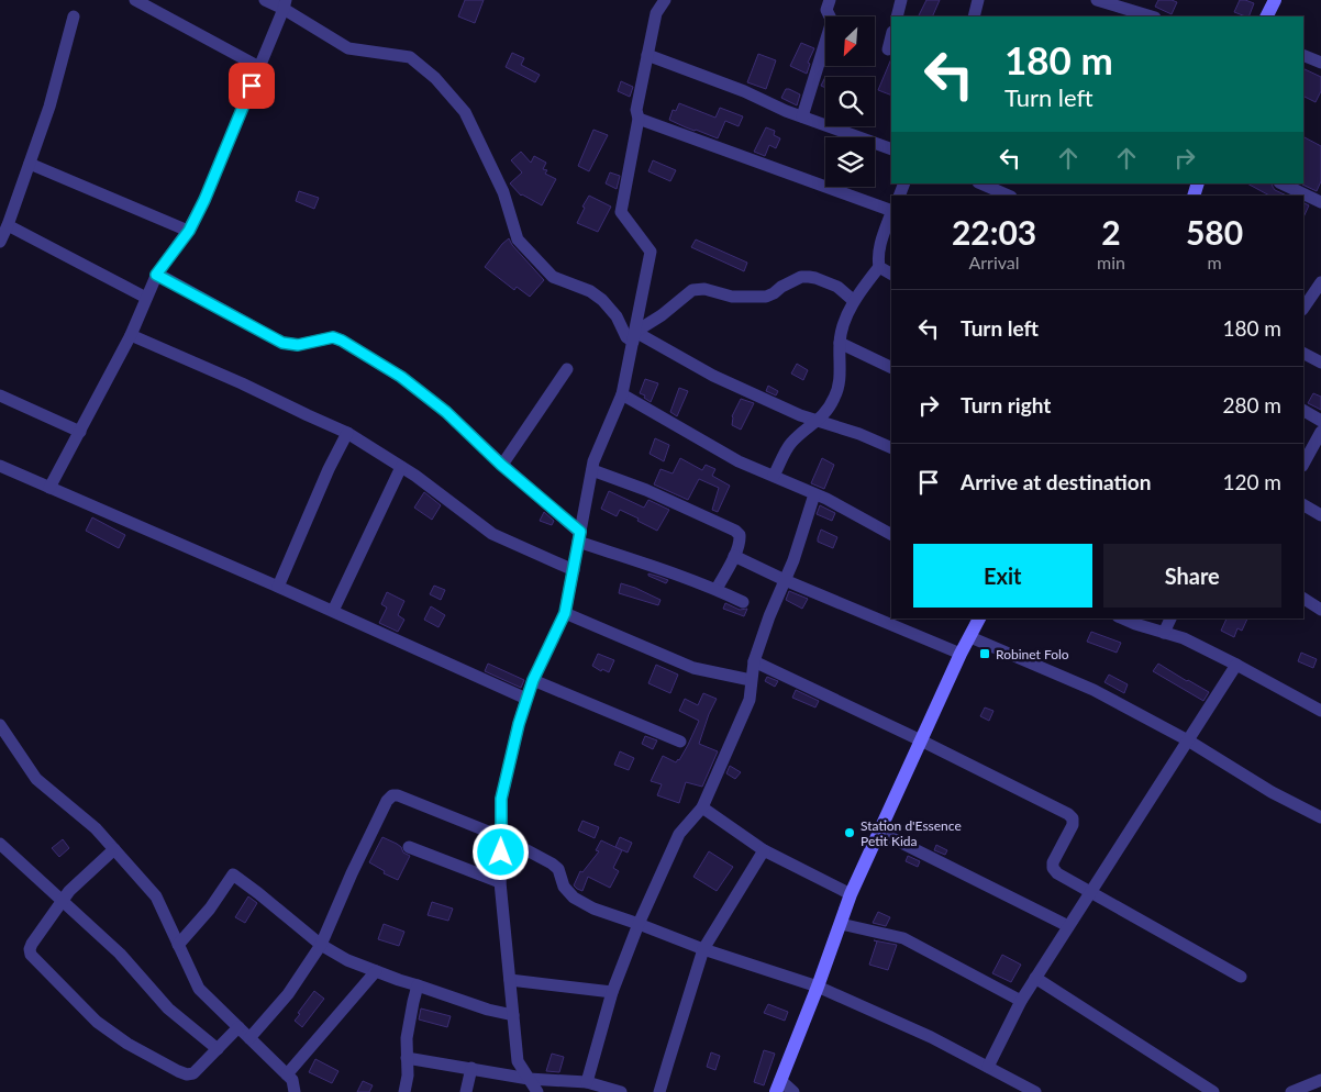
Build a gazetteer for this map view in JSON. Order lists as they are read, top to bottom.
{
  "places": {
    "transit": ["Robinet Folo"],
    "other": ["Station d'Essence Petit Kida"]
  },
  "north": "bottom left",
  "page": {
    "turn": ["180 m", "Turn left"],
    "eta": [
      "22:03",
      "Arrival",
      "2",
      "min",
      "580",
      "m"
    ],
    "list": [
      {
        "name": "Turn left",
        "value": "180 m"
      },
      {
        "name": "Turn right",
        "value": "280 m"
      },
      {
        "name": "Arrive at destination",
        "value": "120 m"
      }
    ],
    "buttons": ["Exit", "Share"]
  }
}
